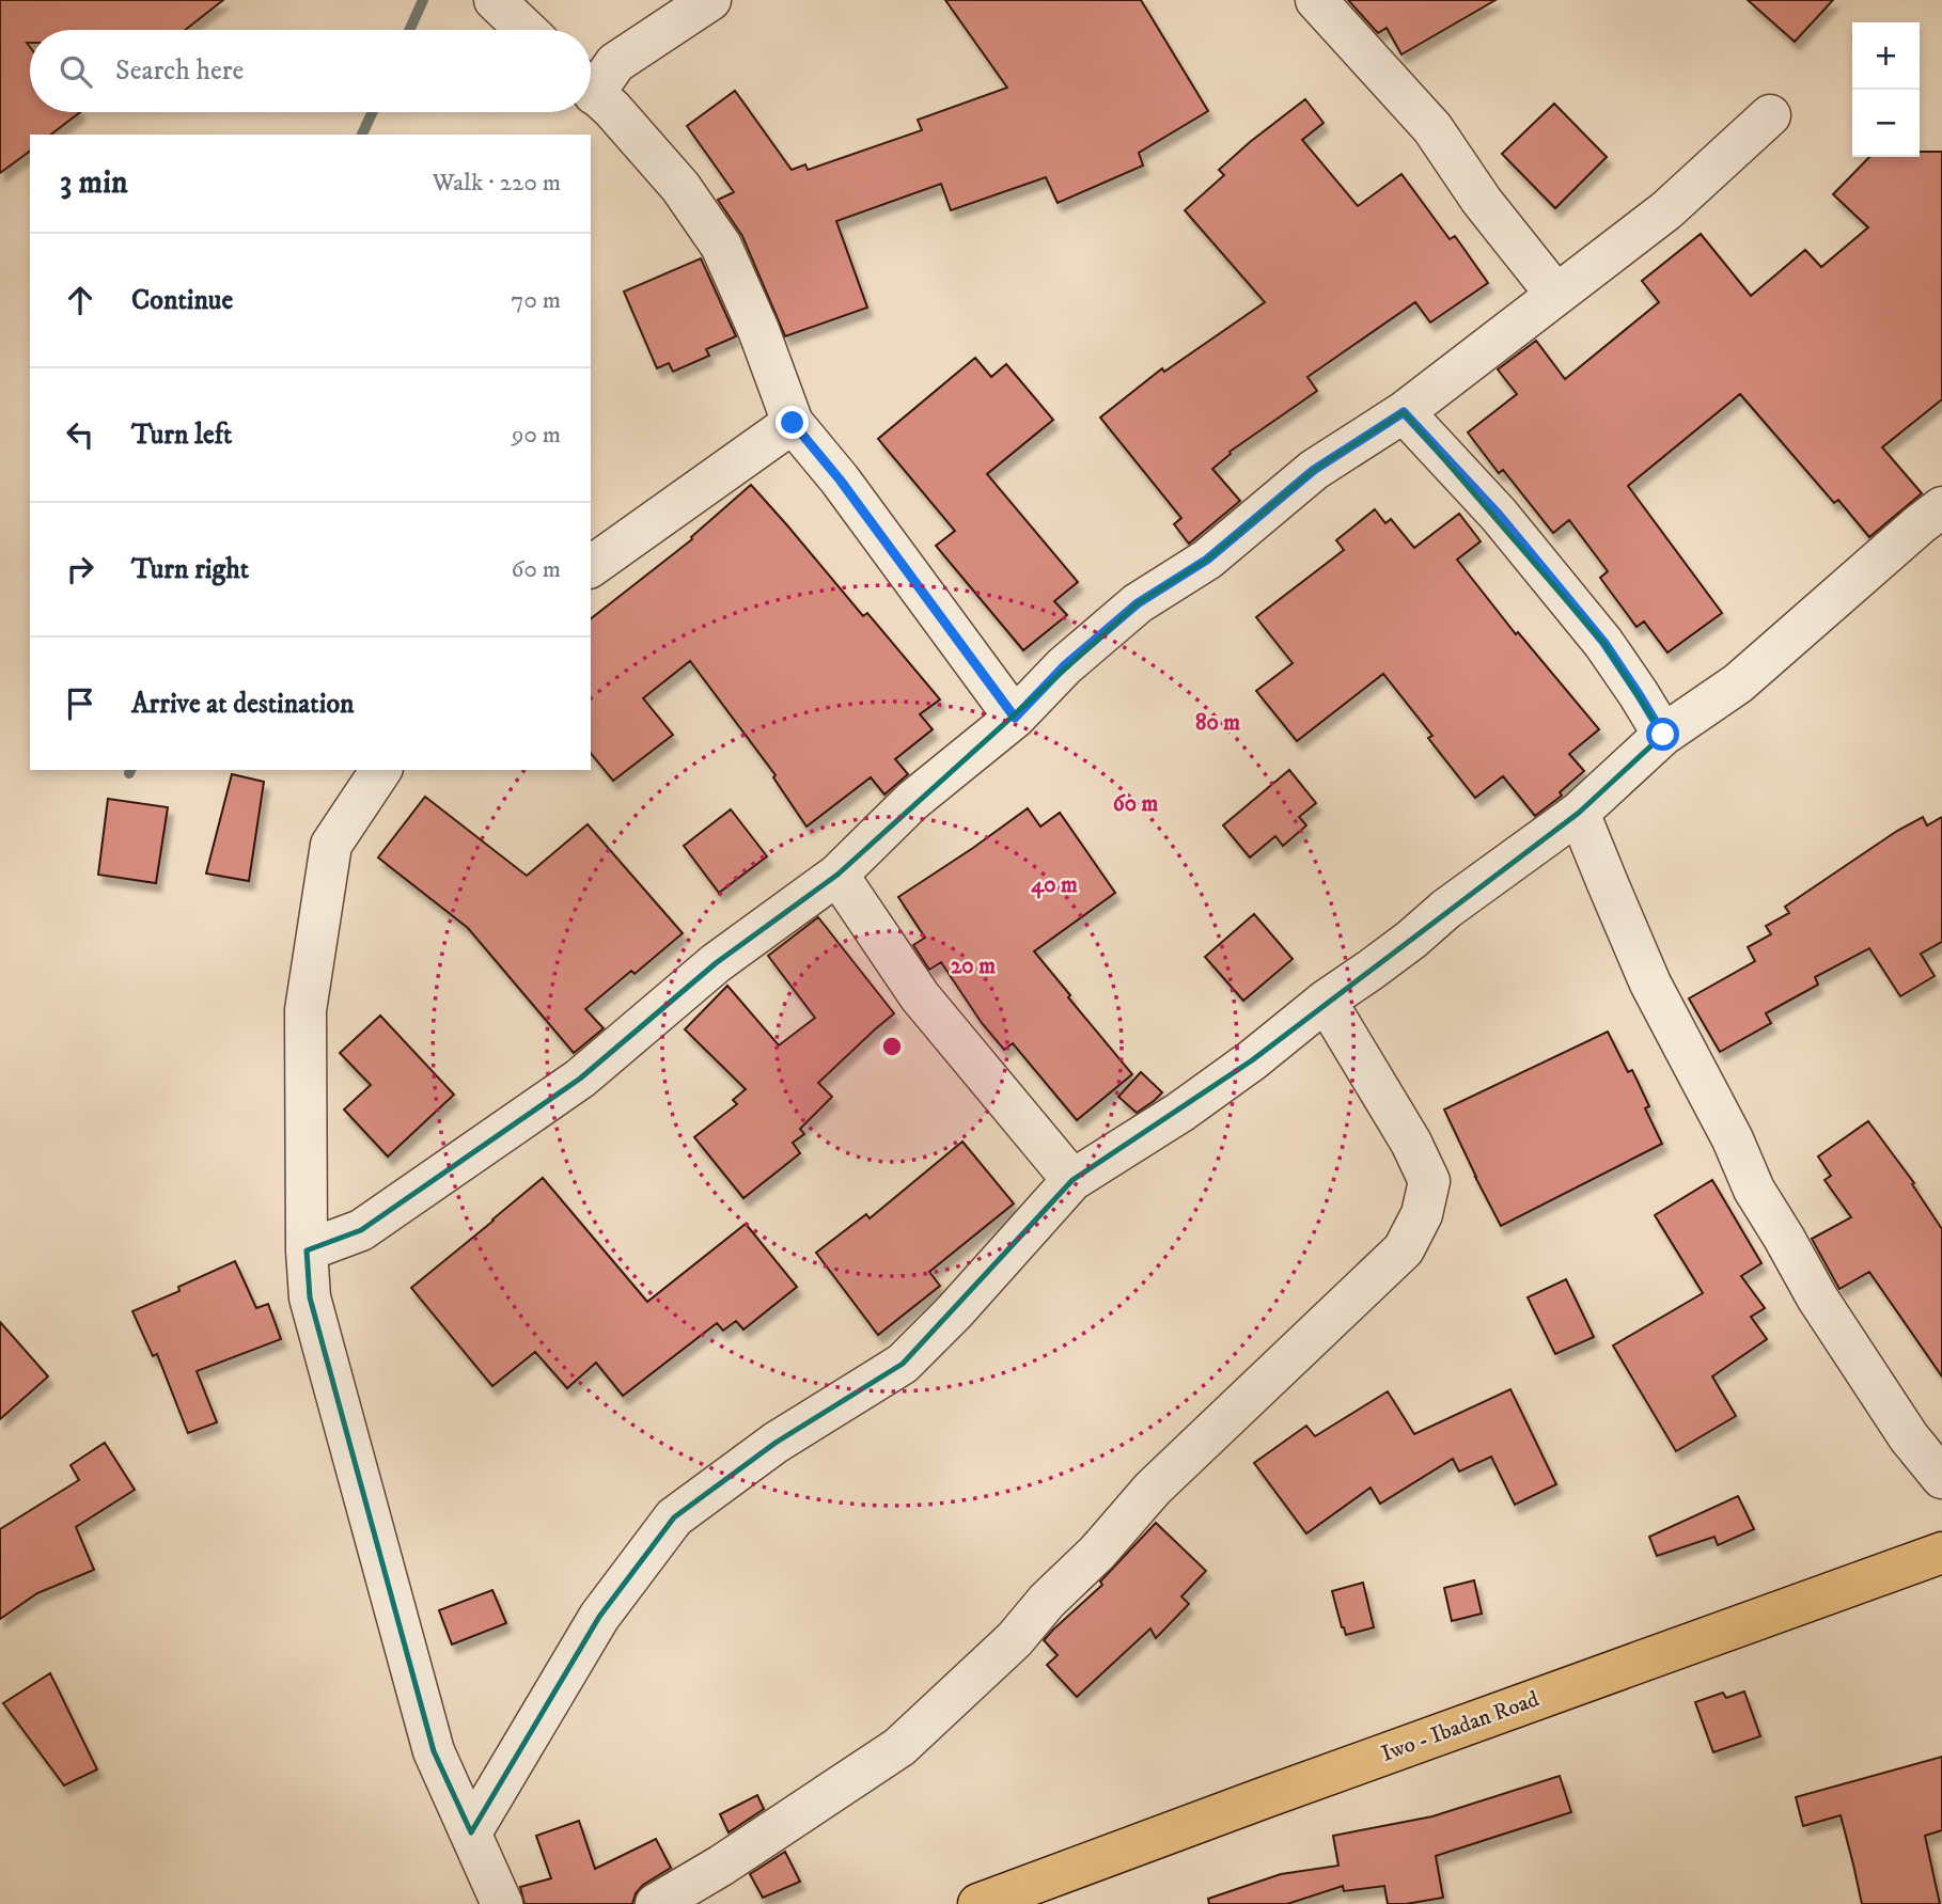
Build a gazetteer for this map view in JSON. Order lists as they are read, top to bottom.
{
  "streets": {
    "main road": ["Iwo - Ibadan Road"]
  },
  "page": {
    "map_buttons": ["+", "−"],
    "search": "Search here",
    "heading": ["3 min", "Walk · 220 m"],
    "list": [
      ["Continue", "70 m"],
      ["Turn left", "90 m"],
      ["Turn right", "60 m"],
      "Arrive at destination"
    ]
  },
  "rings": [
    "80 m",
    "60 m",
    "40 m",
    "20 m"
  ]
}
